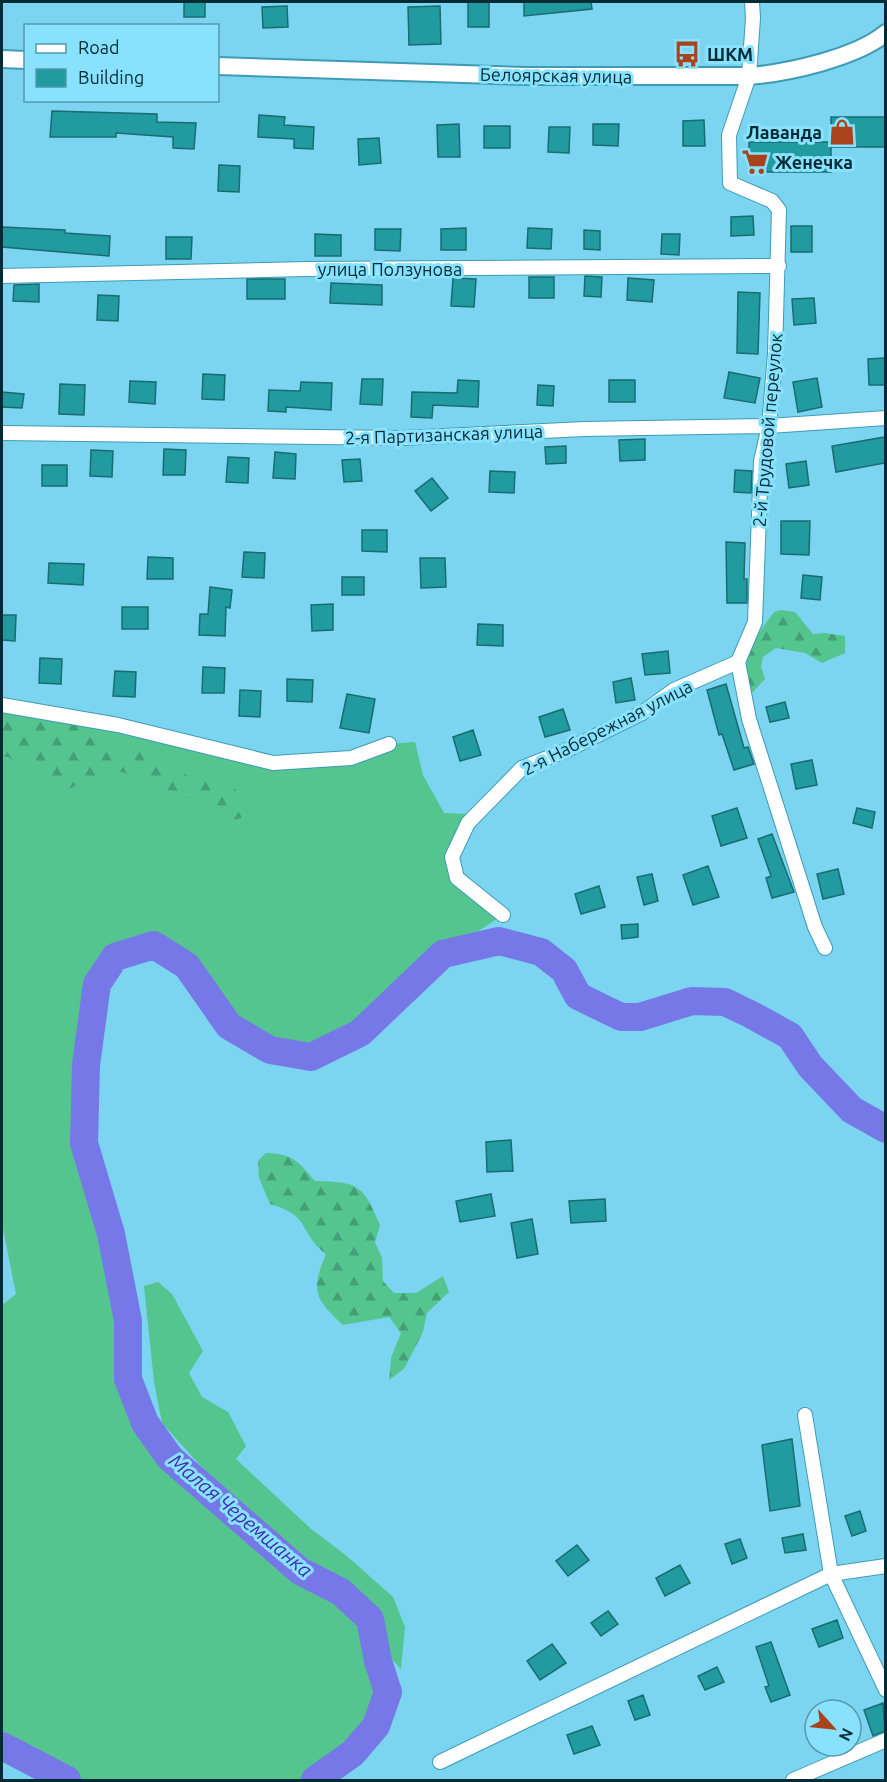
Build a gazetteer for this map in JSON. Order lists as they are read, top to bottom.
{
  "streets": {
    "street": [
      "Белоярская улица",
      "улица Ползунова",
      "2-й Трудовой переулок",
      "2-я Партизанская улица",
      "2-я Набережная улица"
    ]
  },
  "crossings": [
    ["Белоярская улица", "2-й Трудовой переулок"],
    ["улица Ползунова", "2-й Трудовой переулок"],
    ["2-й Трудовой переулок", "2-я Партизанская улица"],
    ["2-й Трудовой переулок", "2-я Набережная улица"]
  ],
  "water": ["Малая Черемшанка"],
  "places": {
    "bus stop": ["ШКМ"],
    "shop": ["Лаванда"],
    "supermarket": ["Женечка"]
  },
  "legend": ["Road", "Building"],
  "north": "bottom right"
}
